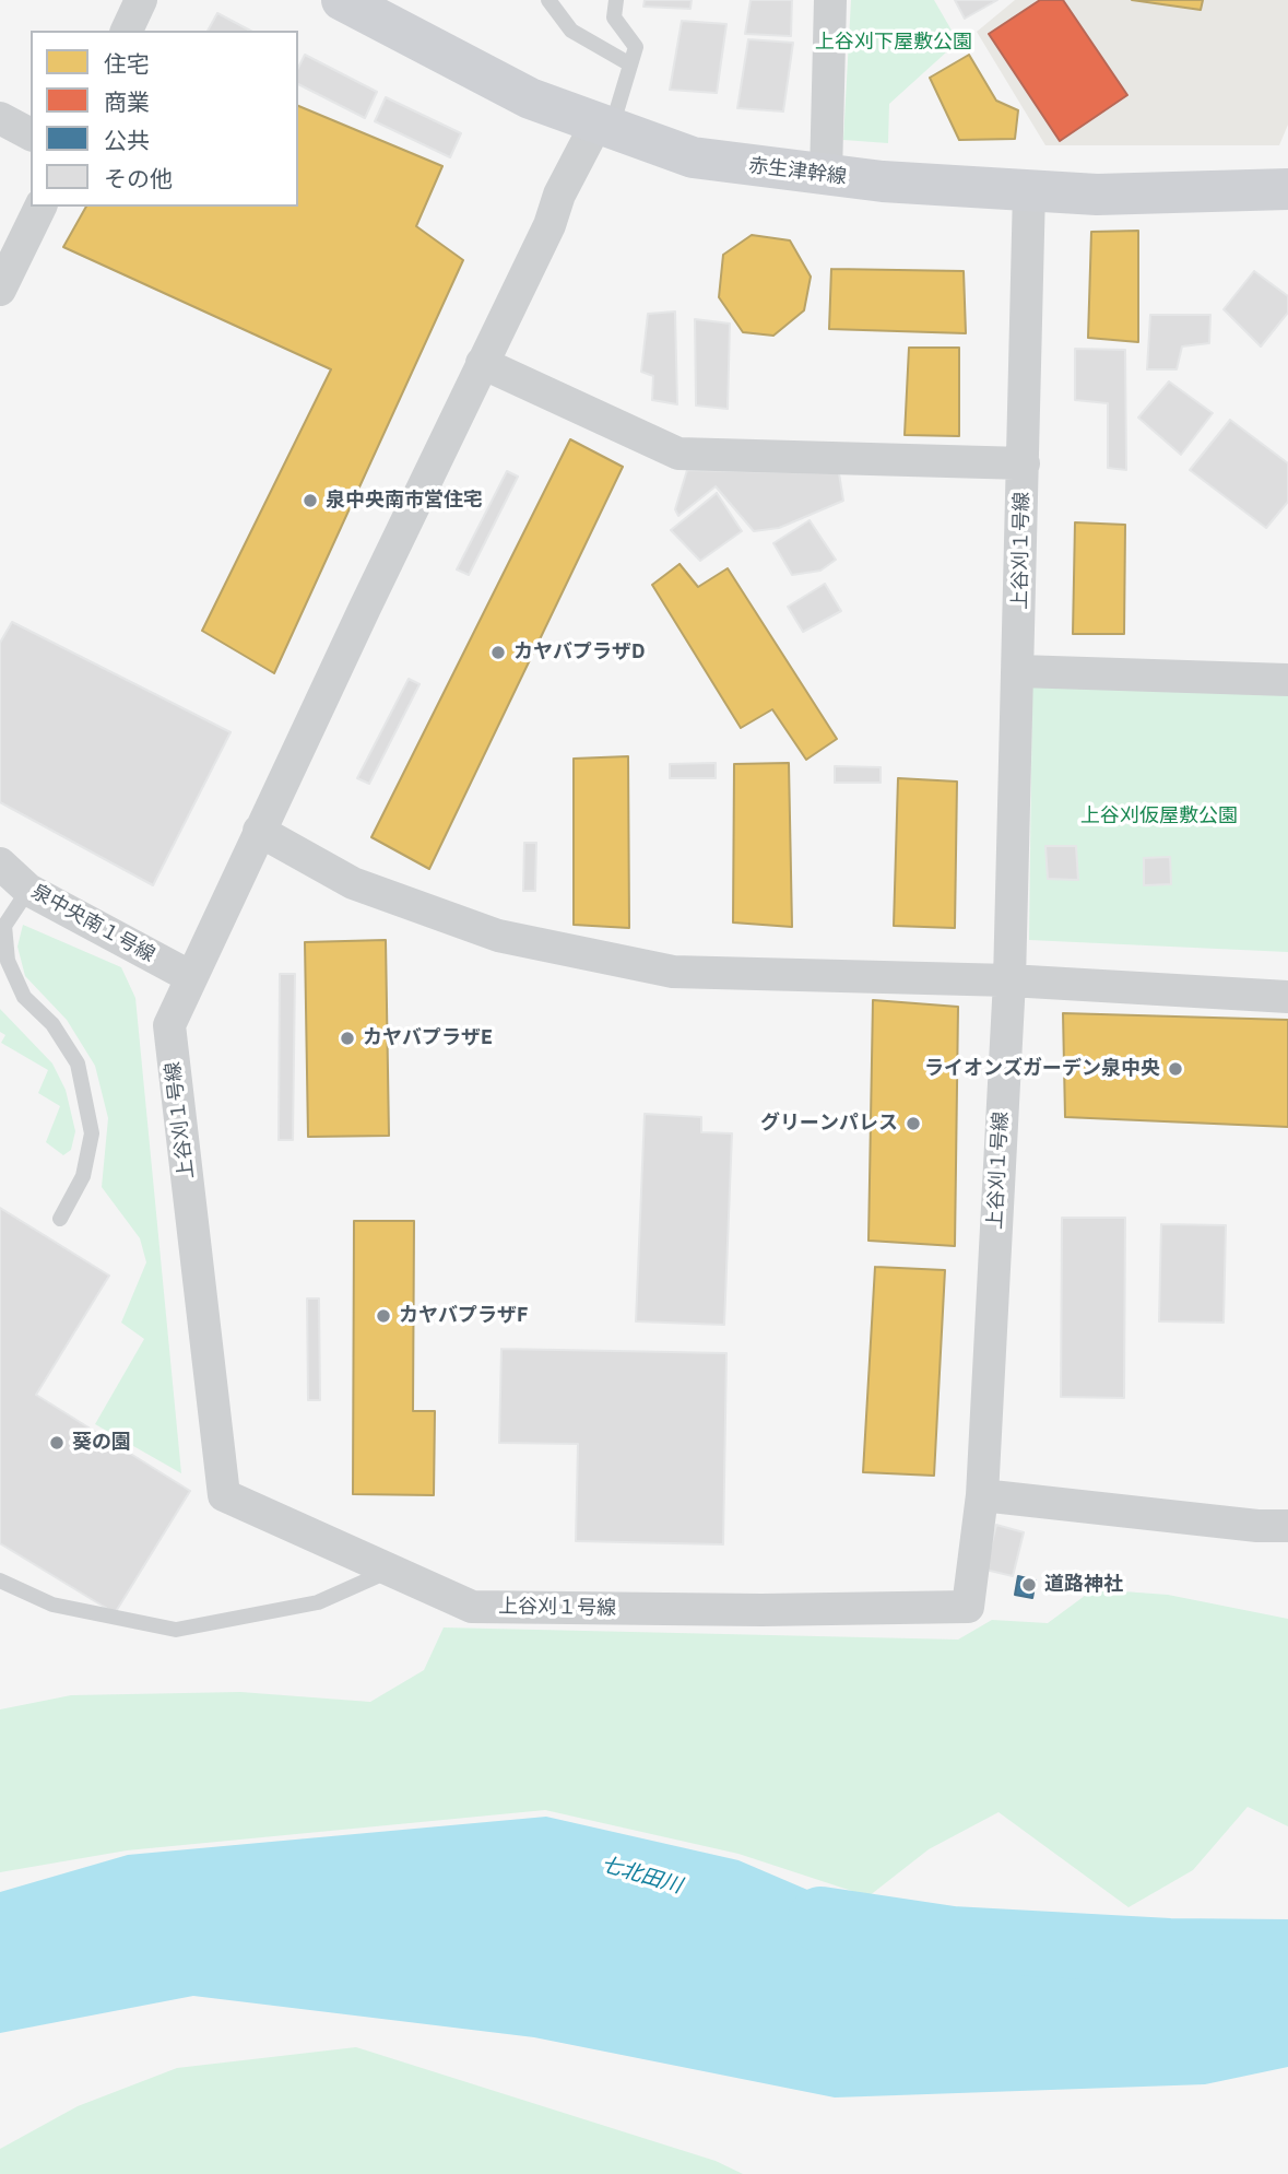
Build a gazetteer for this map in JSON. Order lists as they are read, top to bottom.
{
  "streets": {
    "street": ["赤生津幹線", "上谷刈１号線", "泉中央南１号線"]
  },
  "crossings": [
    ["赤生津幹線", "上谷刈１号線"],
    ["上谷刈１号線", "泉中央南１号線"]
  ],
  "water": ["七北田川"],
  "parks": ["上谷刈下屋敷公園", "上谷刈仮屋敷公園"],
  "places": [
    "泉中央南市営住宅",
    "カヤバプラザD",
    "カヤバプラザE",
    "ライオンズガーデン泉中央",
    "グリーンパレス",
    "カヤバプラザF",
    "葵の園",
    "道路神社"
  ],
  "legend": [
    "住宅",
    "商業",
    "公共",
    "その他"
  ]
}
